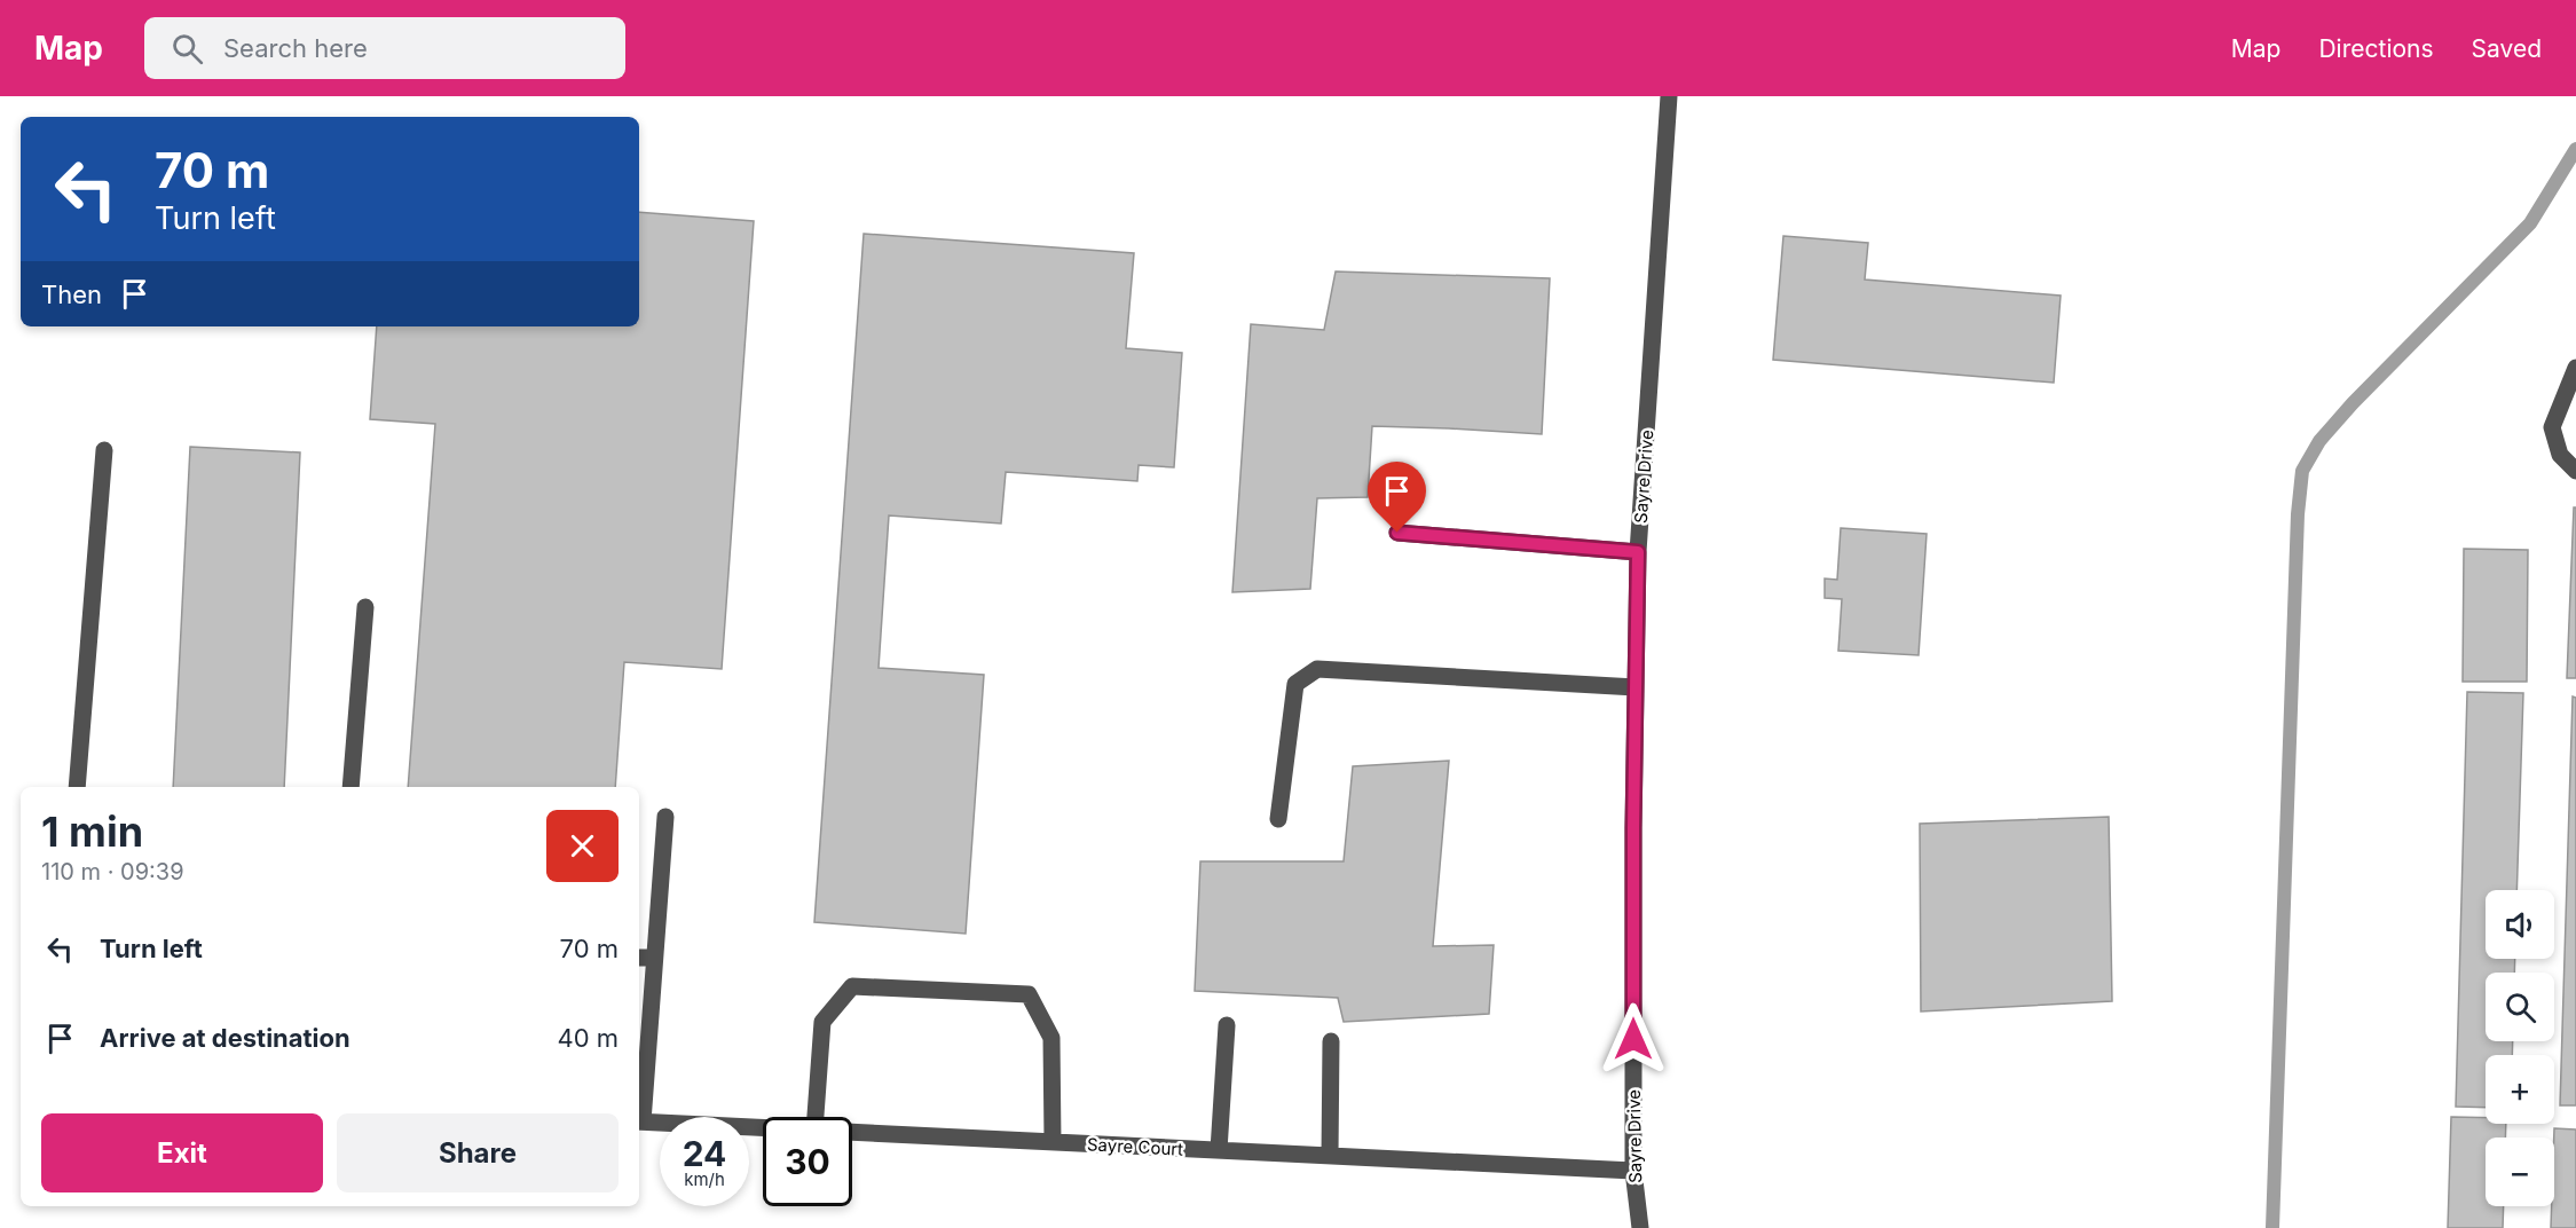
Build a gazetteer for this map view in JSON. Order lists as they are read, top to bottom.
{
  "streets": {
    "street": ["Sayre Drive", "Sayre Court"]
  },
  "crossings": [
    ["Sayre Drive", "Sayre Court"]
  ],
  "page": {
    "header": "Map",
    "search": "Search here",
    "nav": ["Map", "Directions", "Saved"],
    "turn": ["70 m", "Turn left"],
    "then": "Then",
    "heading": ["1 min", "110 m · 09:39"],
    "map_buttons": ["+", "−"],
    "list": [
      {
        "name": "Turn left",
        "value": "70 m"
      },
      {
        "name": "Arrive at destination",
        "value": "40 m"
      }
    ],
    "buttons": ["Exit", "Share"],
    "speed": "24 km/h",
    "limit": "30"
  }
}
